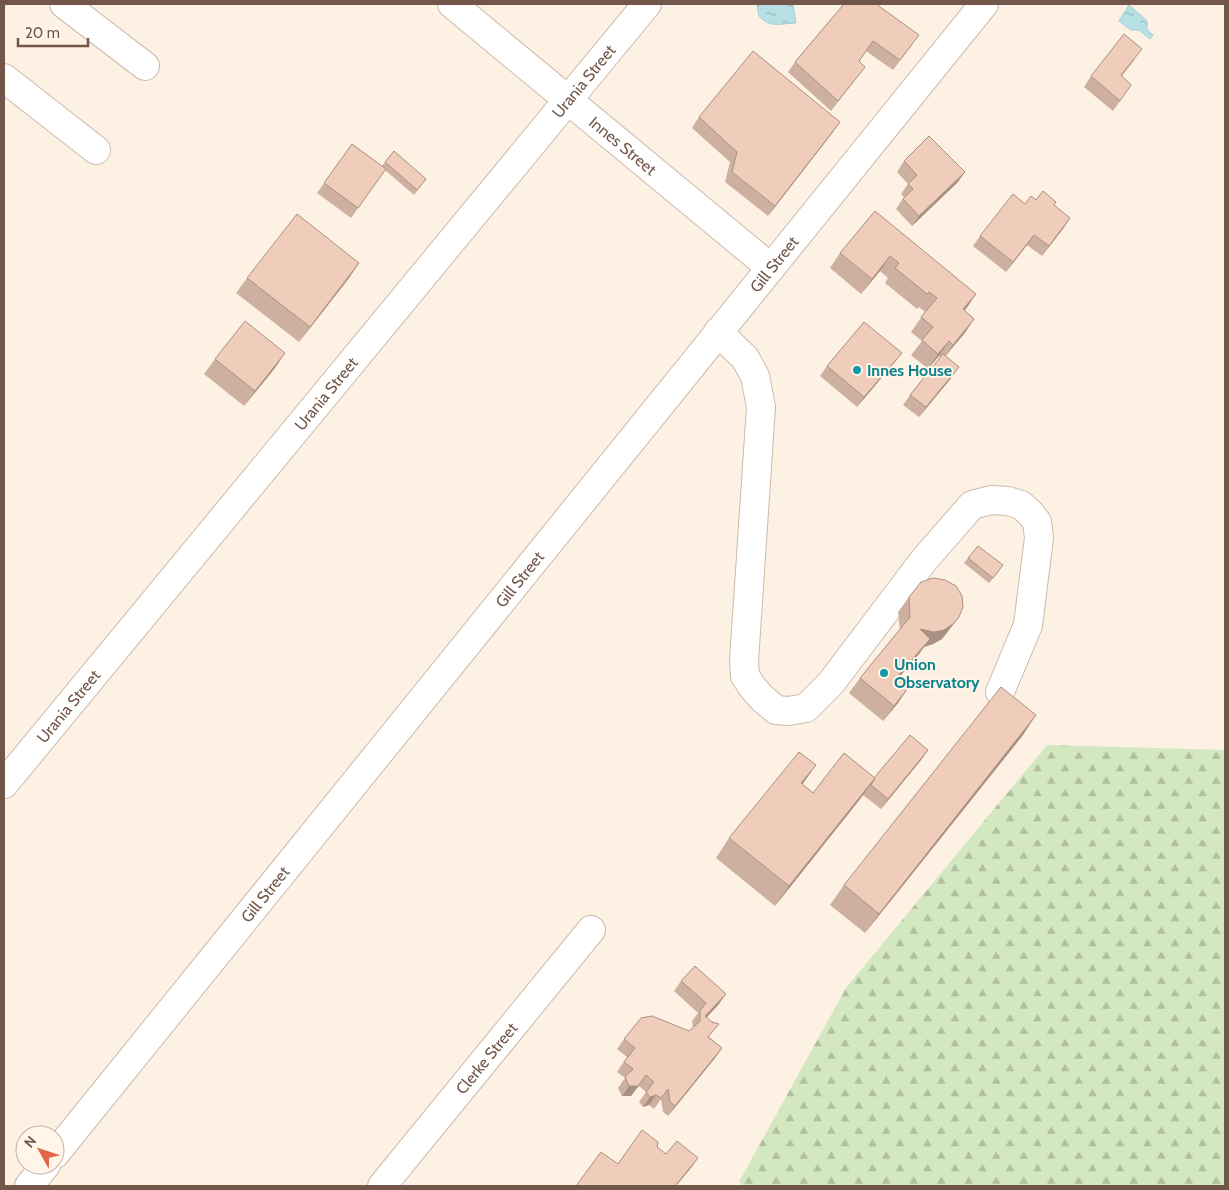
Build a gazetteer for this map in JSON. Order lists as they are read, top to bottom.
{
  "streets": {
    "street": [
      "Urania Street",
      "Innes Street",
      "Gill Street",
      "Clerke Street"
    ]
  },
  "crossings": [
    ["Urania Street", "Innes Street"],
    ["Innes Street", "Gill Street"]
  ],
  "places": ["Innes House", "Union Observatory"],
  "scale_bar": "20 m",
  "north": "top left"
}
